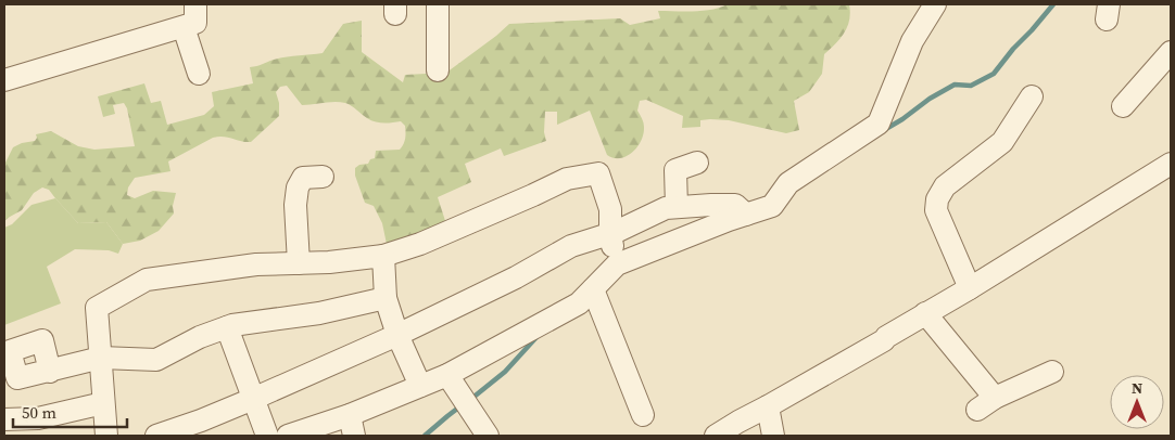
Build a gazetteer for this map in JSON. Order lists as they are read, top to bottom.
{
  "scale_bar": "50 m",
  "north": "top"
}
